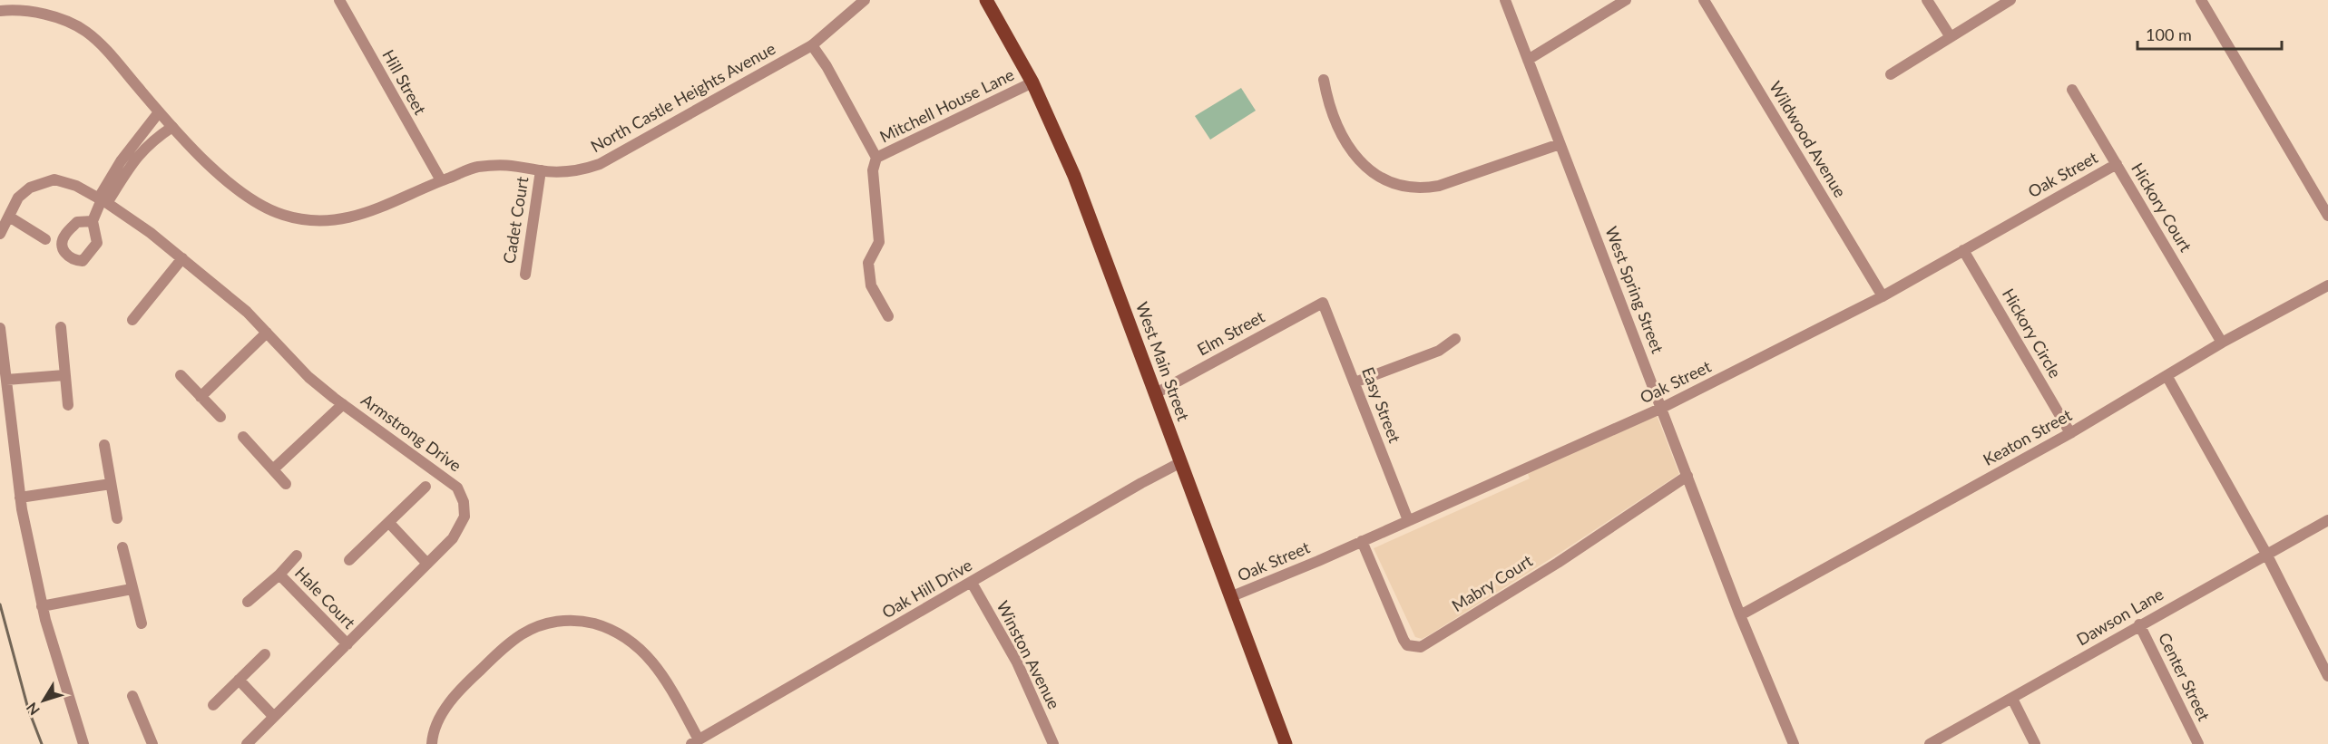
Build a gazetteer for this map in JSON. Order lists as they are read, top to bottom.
{
  "streets": {
    "main road": ["West Main Street"],
    "street": [
      "Hill Street",
      "North Castle Heights Avenue",
      "Mitchell House Lane",
      "Wildwood Avenue",
      "Oak Street",
      "Hickory Court",
      "Cadet Court",
      "West Spring Street",
      "Elm Street",
      "Hickory Circle",
      "Easy Street",
      "Armstrong Drive",
      "Keaton Street",
      "Mabry Court",
      "Oak Hill Drive",
      "Hale Court",
      "Dawson Lane",
      "Winston Avenue",
      "Center Street"
    ]
  },
  "crossings": [
    ["Hill Street", "North Castle Heights Avenue"],
    ["North Castle Heights Avenue", "Cadet Court"],
    ["Mitchell House Lane", "West Main Street"],
    ["Wildwood Avenue", "Oak Street"],
    ["Oak Street", "Hickory Court"],
    ["Oak Street", "West Spring Street"],
    ["Oak Street", "Hickory Circle"],
    ["Oak Street", "West Main Street"],
    ["Oak Street", "Easy Street"],
    ["Oak Street", "Mabry Court"],
    ["Hickory Court", "Keaton Street"],
    ["West Spring Street", "Keaton Street"],
    ["West Spring Street", "Mabry Court"],
    ["Elm Street", "West Main Street"],
    ["Elm Street", "Easy Street"],
    ["Hickory Circle", "Keaton Street"],
    ["West Main Street", "Oak Hill Drive"],
    ["Armstrong Drive", "Hale Court"],
    ["Oak Hill Drive", "Winston Avenue"],
    ["Dawson Lane", "Center Street"]
  ],
  "scale_bar": "100 m",
  "north": "bottom left"
}
